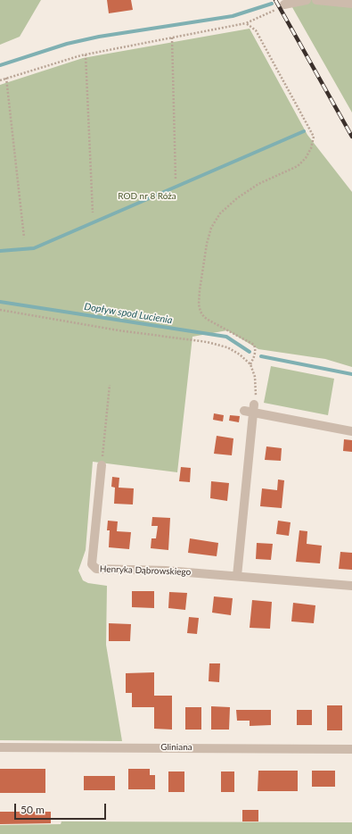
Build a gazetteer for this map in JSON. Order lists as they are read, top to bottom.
{
  "streets": {
    "street": ["Henryka Dąbrowskiego", "Gliniana"]
  },
  "water": ["Dopływ spod Lucienia"],
  "parks": ["ROD nr 8 Róża"],
  "scale_bar": "50 m"
}
